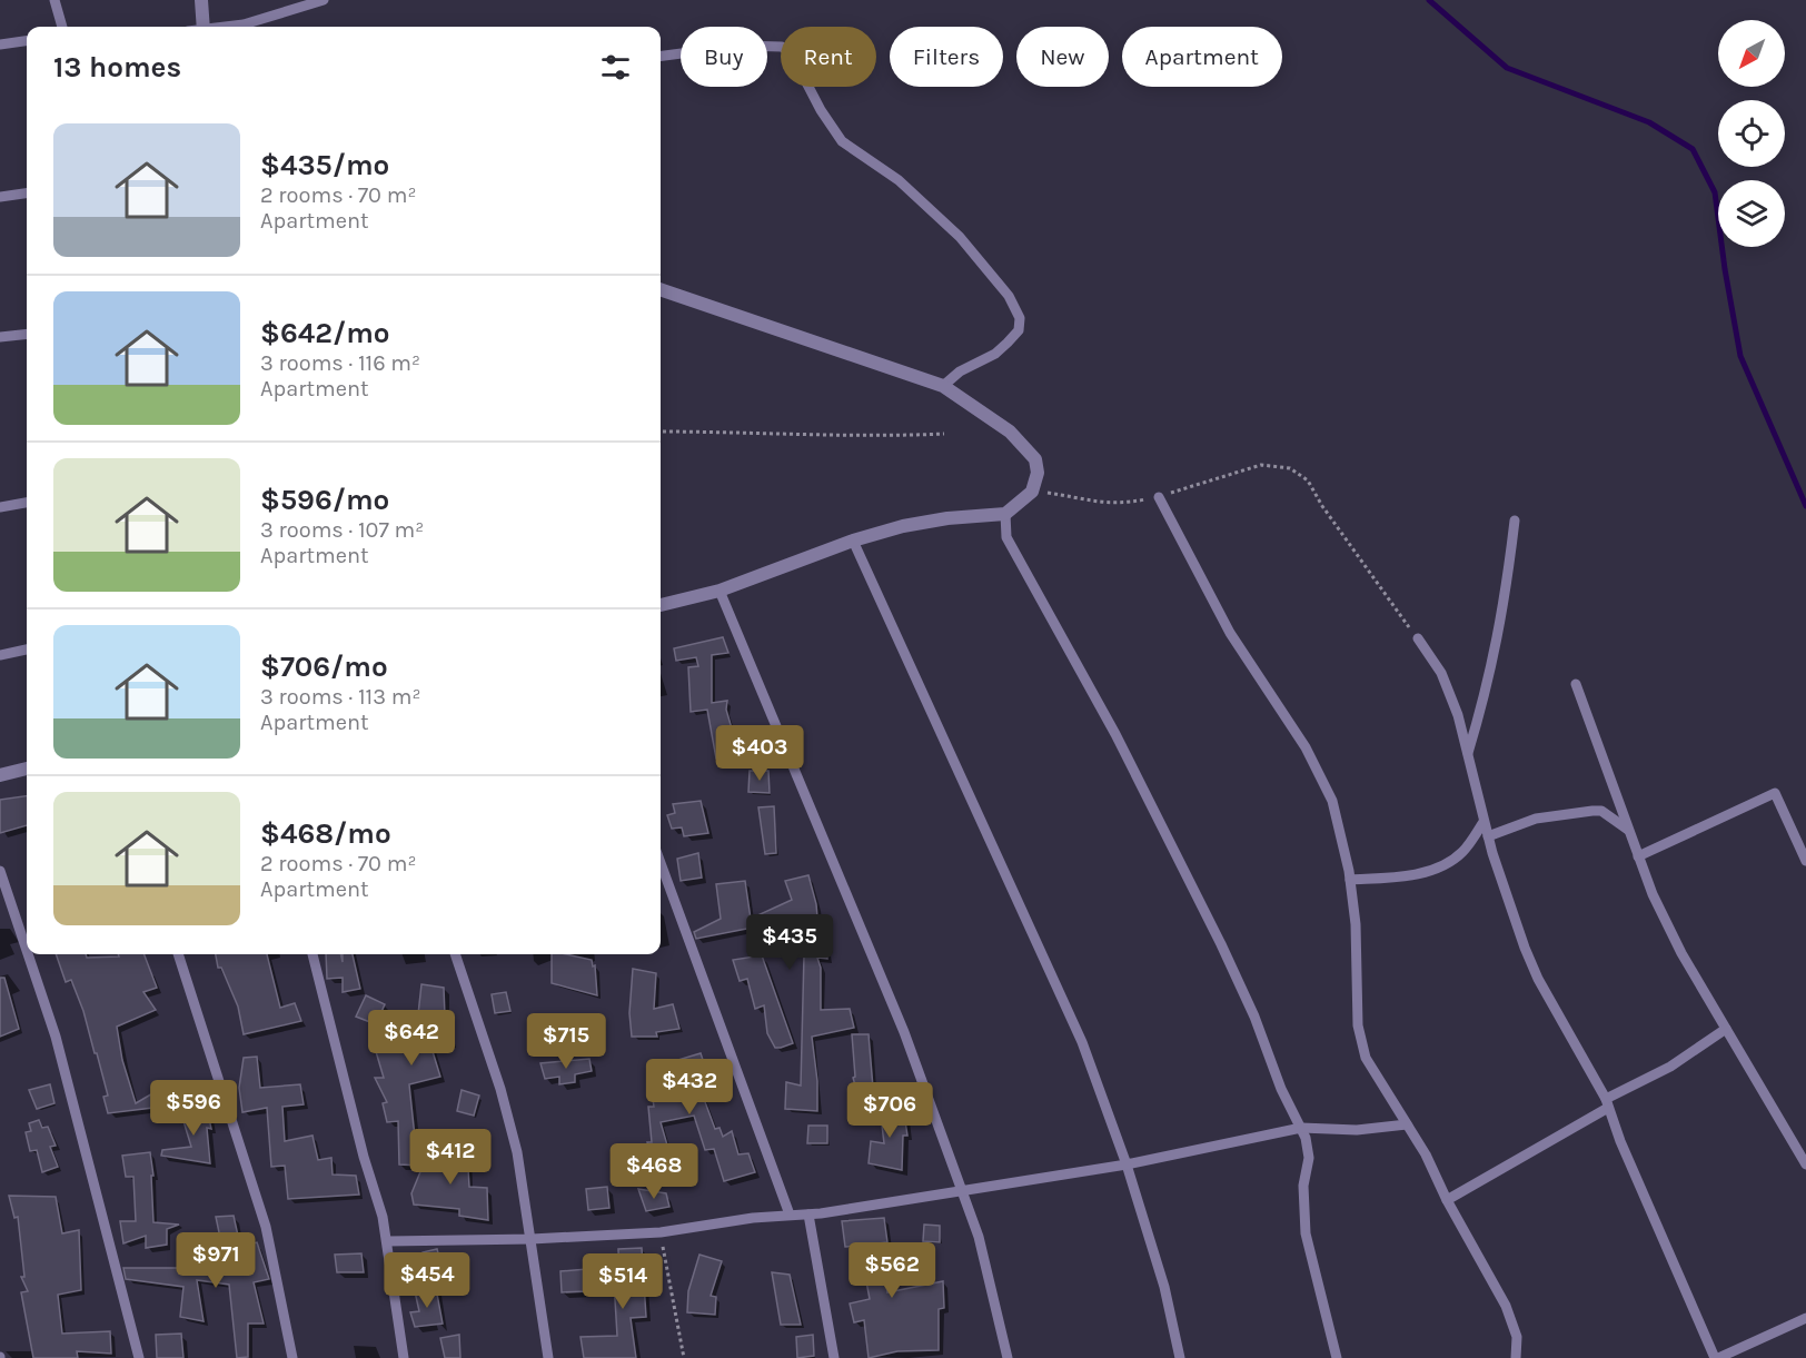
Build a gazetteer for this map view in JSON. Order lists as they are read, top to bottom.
{
  "north": "bottom left",
  "page": {
    "chip": [
      "Buy",
      "Rent",
      "Filters",
      "New",
      "Apartment"
    ],
    "heading": "13 homes",
    "list": [
      {
        "name": "$435/mo",
        "note": "2 rooms · 70 m² · Apartment"
      },
      {
        "name": "$642/mo",
        "note": "3 rooms · 116 m² · Apartment"
      },
      {
        "name": "$596/mo",
        "note": "3 rooms · 107 m² · Apartment"
      },
      {
        "name": "$706/mo",
        "note": "3 rooms · 113 m² · Apartment"
      },
      {
        "name": "$468/mo",
        "note": "2 rooms · 70 m² · Apartment"
      }
    ],
    "price": [
      "$403",
      "$435",
      "$642",
      "$715",
      "$432",
      "$596",
      "$706",
      "$412",
      "$468",
      "$971",
      "$562",
      "$454",
      "$514"
    ]
  }
}
